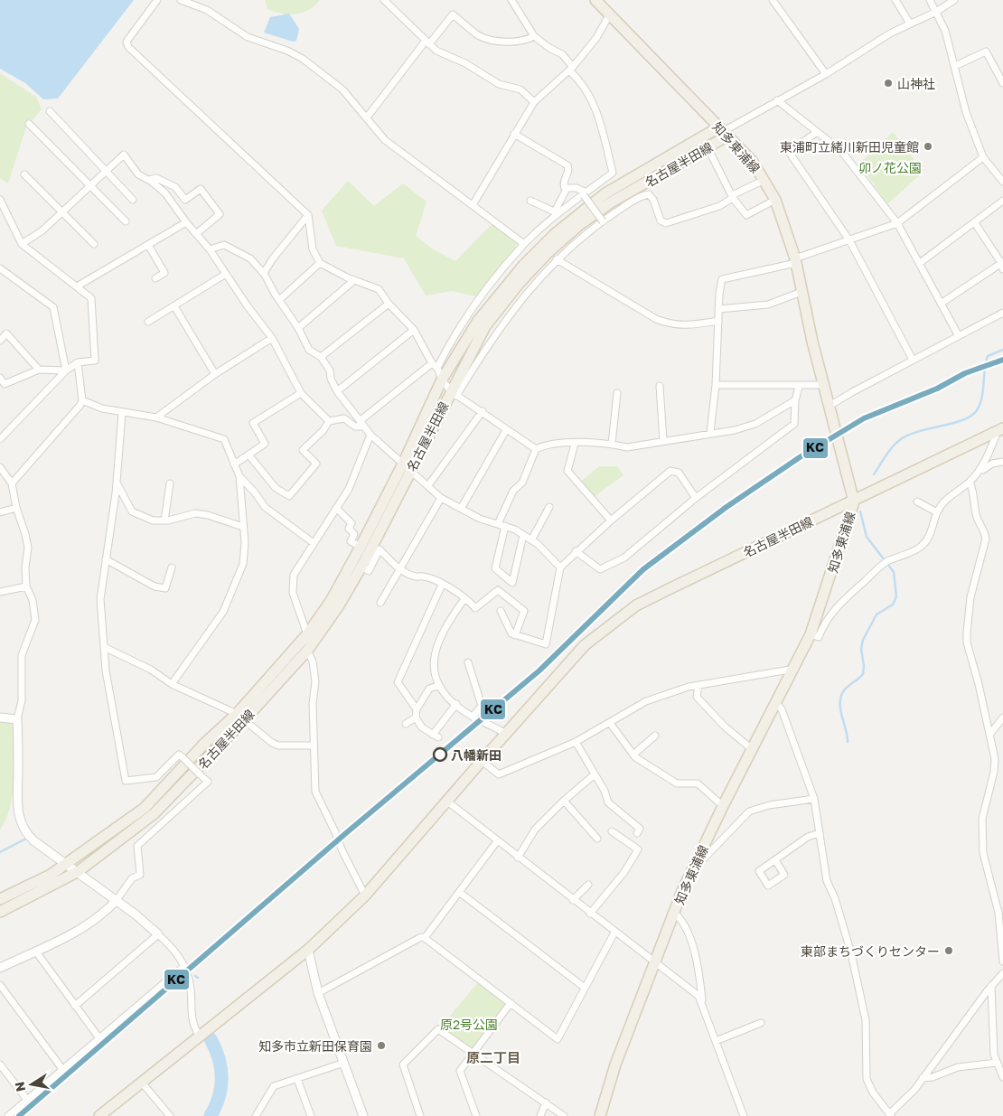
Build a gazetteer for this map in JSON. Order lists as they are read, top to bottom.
{
  "streets": {
    "main road": ["知多東浦線", "名古屋半田線"]
  },
  "crossings": [
    ["知多東浦線", "名古屋半田線"]
  ],
  "districts": ["原二丁目"],
  "parks": ["卯ノ花公園", "原2号公園"],
  "places": [
    "山神社",
    "東浦町立緒川新田児童館",
    "八幡新田",
    "東部まちづくりセンター",
    "知多市立新田保育園"
  ],
  "lines": ["transit line KC"],
  "north": "left"
}
